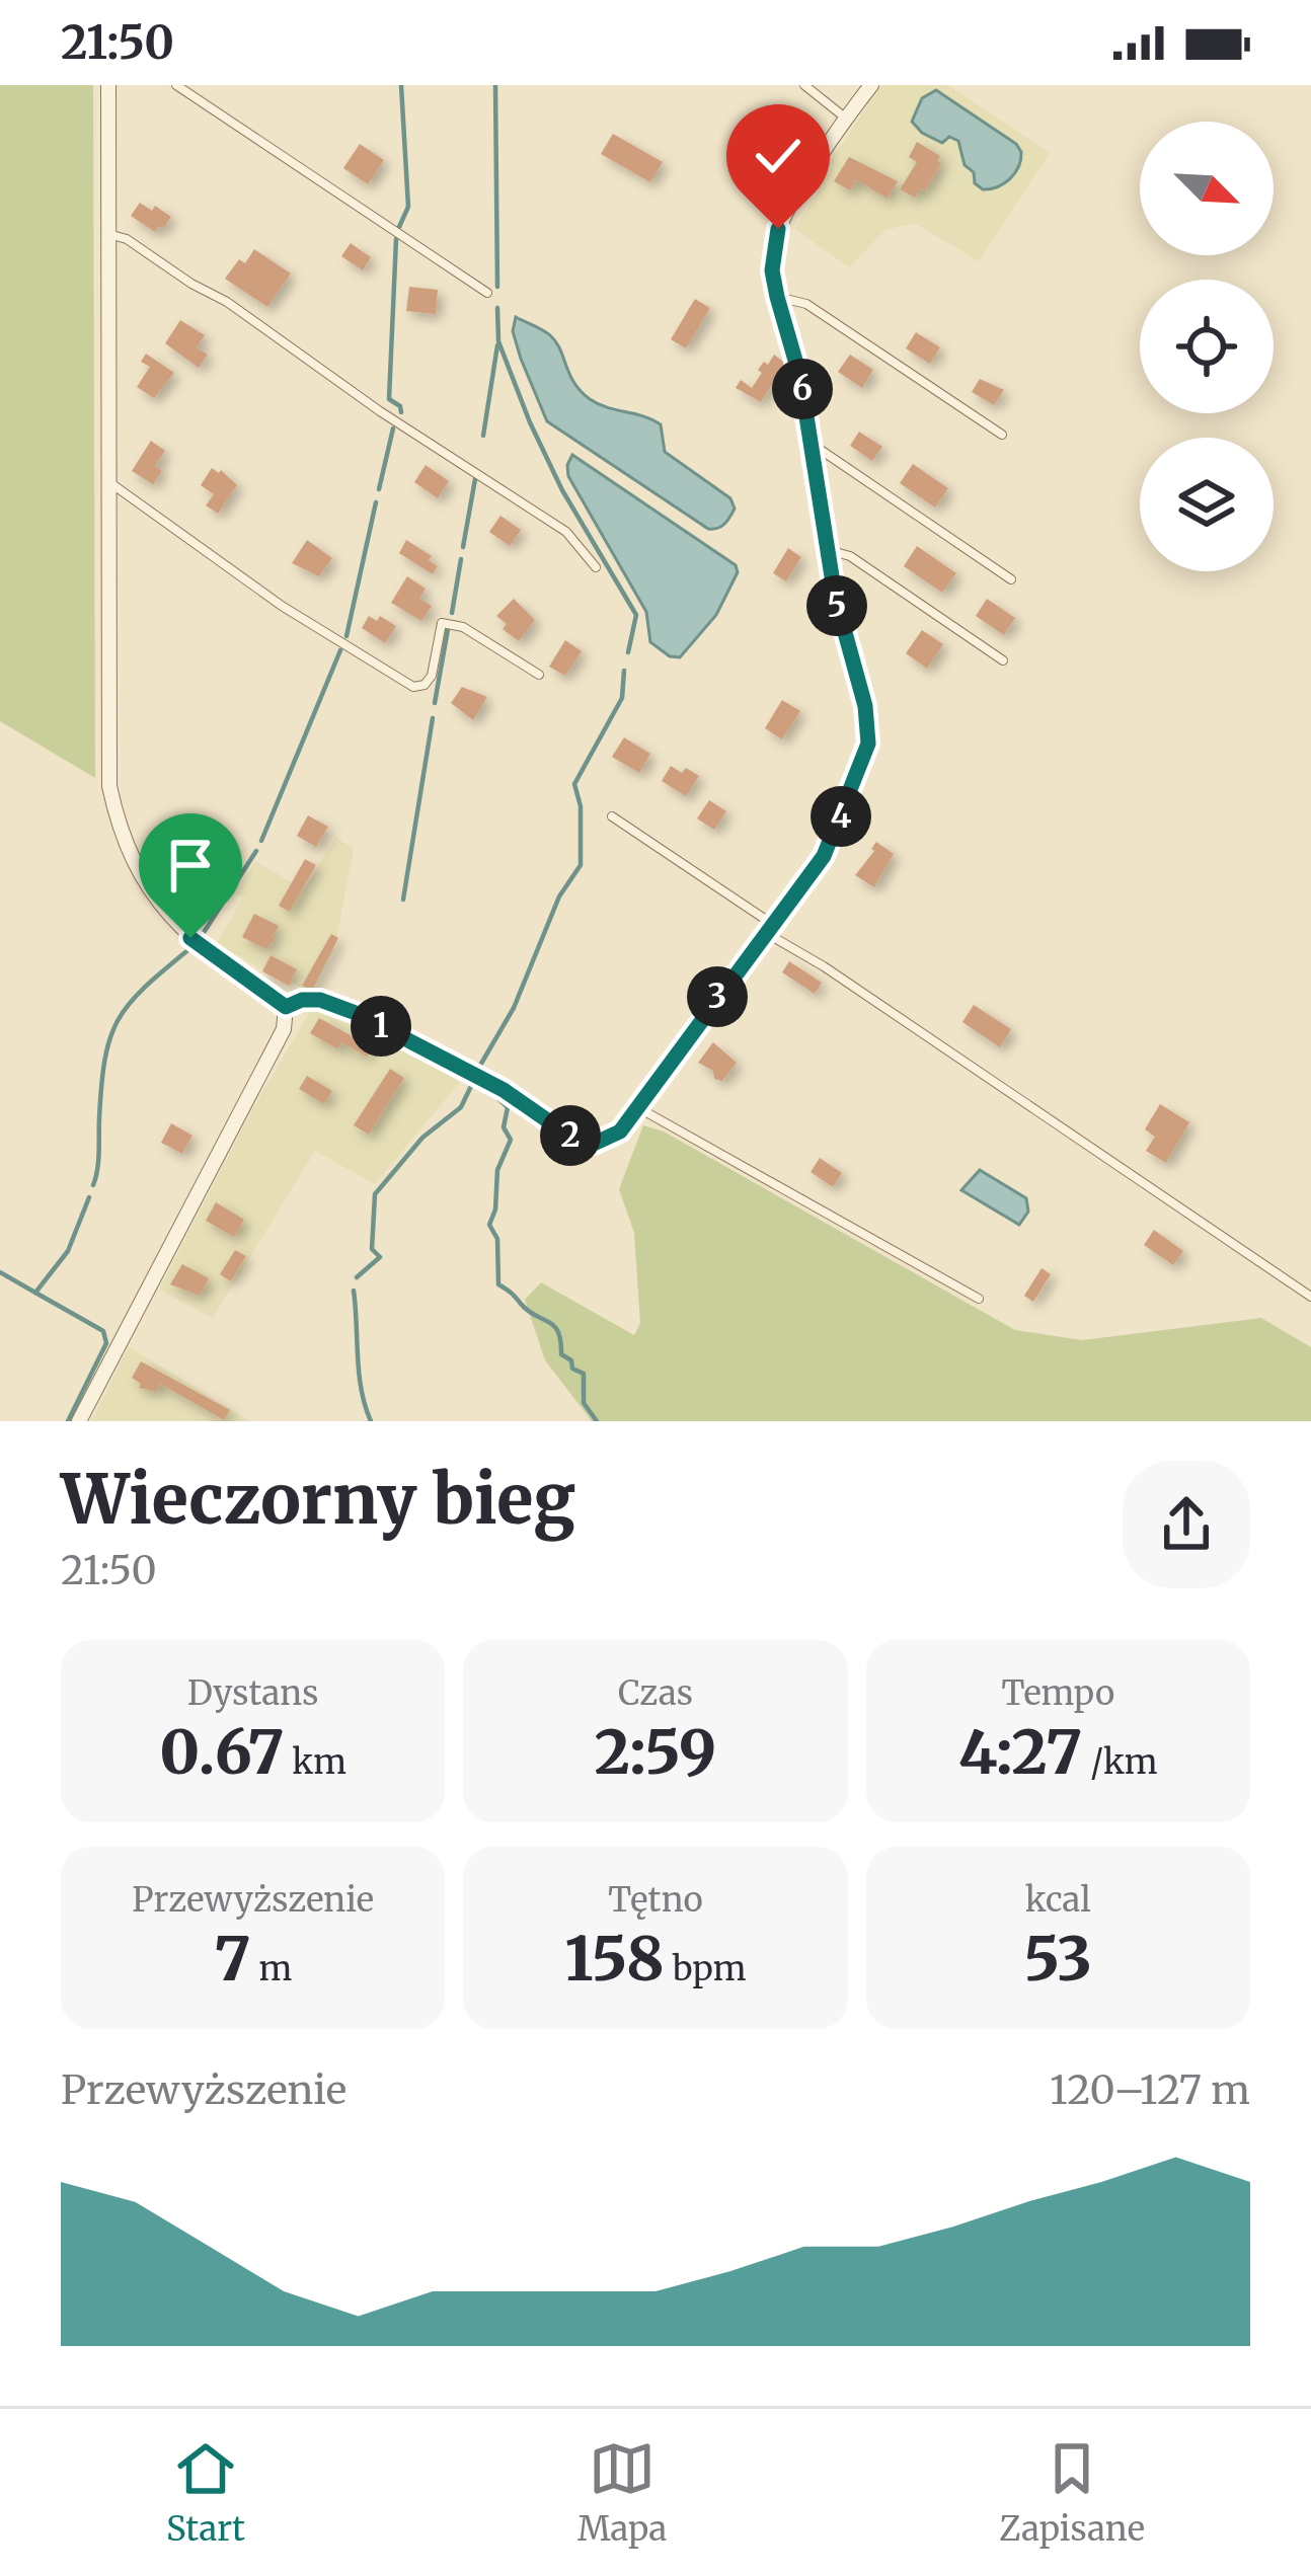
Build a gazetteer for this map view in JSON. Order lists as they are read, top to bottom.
{
  "north": "bottom right",
  "page": {
    "status": "21:50",
    "pins": [
      "6",
      "5",
      "4",
      "3",
      "1",
      "2"
    ],
    "heading": ["Wieczorny bieg", "21:50"],
    "stats": [
      ["Dystans", "0.67 km"],
      ["Czas", "2:59"],
      ["Tempo", "4:27 /km"],
      ["Przewyższenie", "7 m"],
      ["Tętno", "158 bpm"],
      ["kcal", "53"]
    ],
    "chart": ["Przewyższenie", "120–127 m"],
    "tabs": ["Start", "Mapa", "Zapisane"]
  }
}
